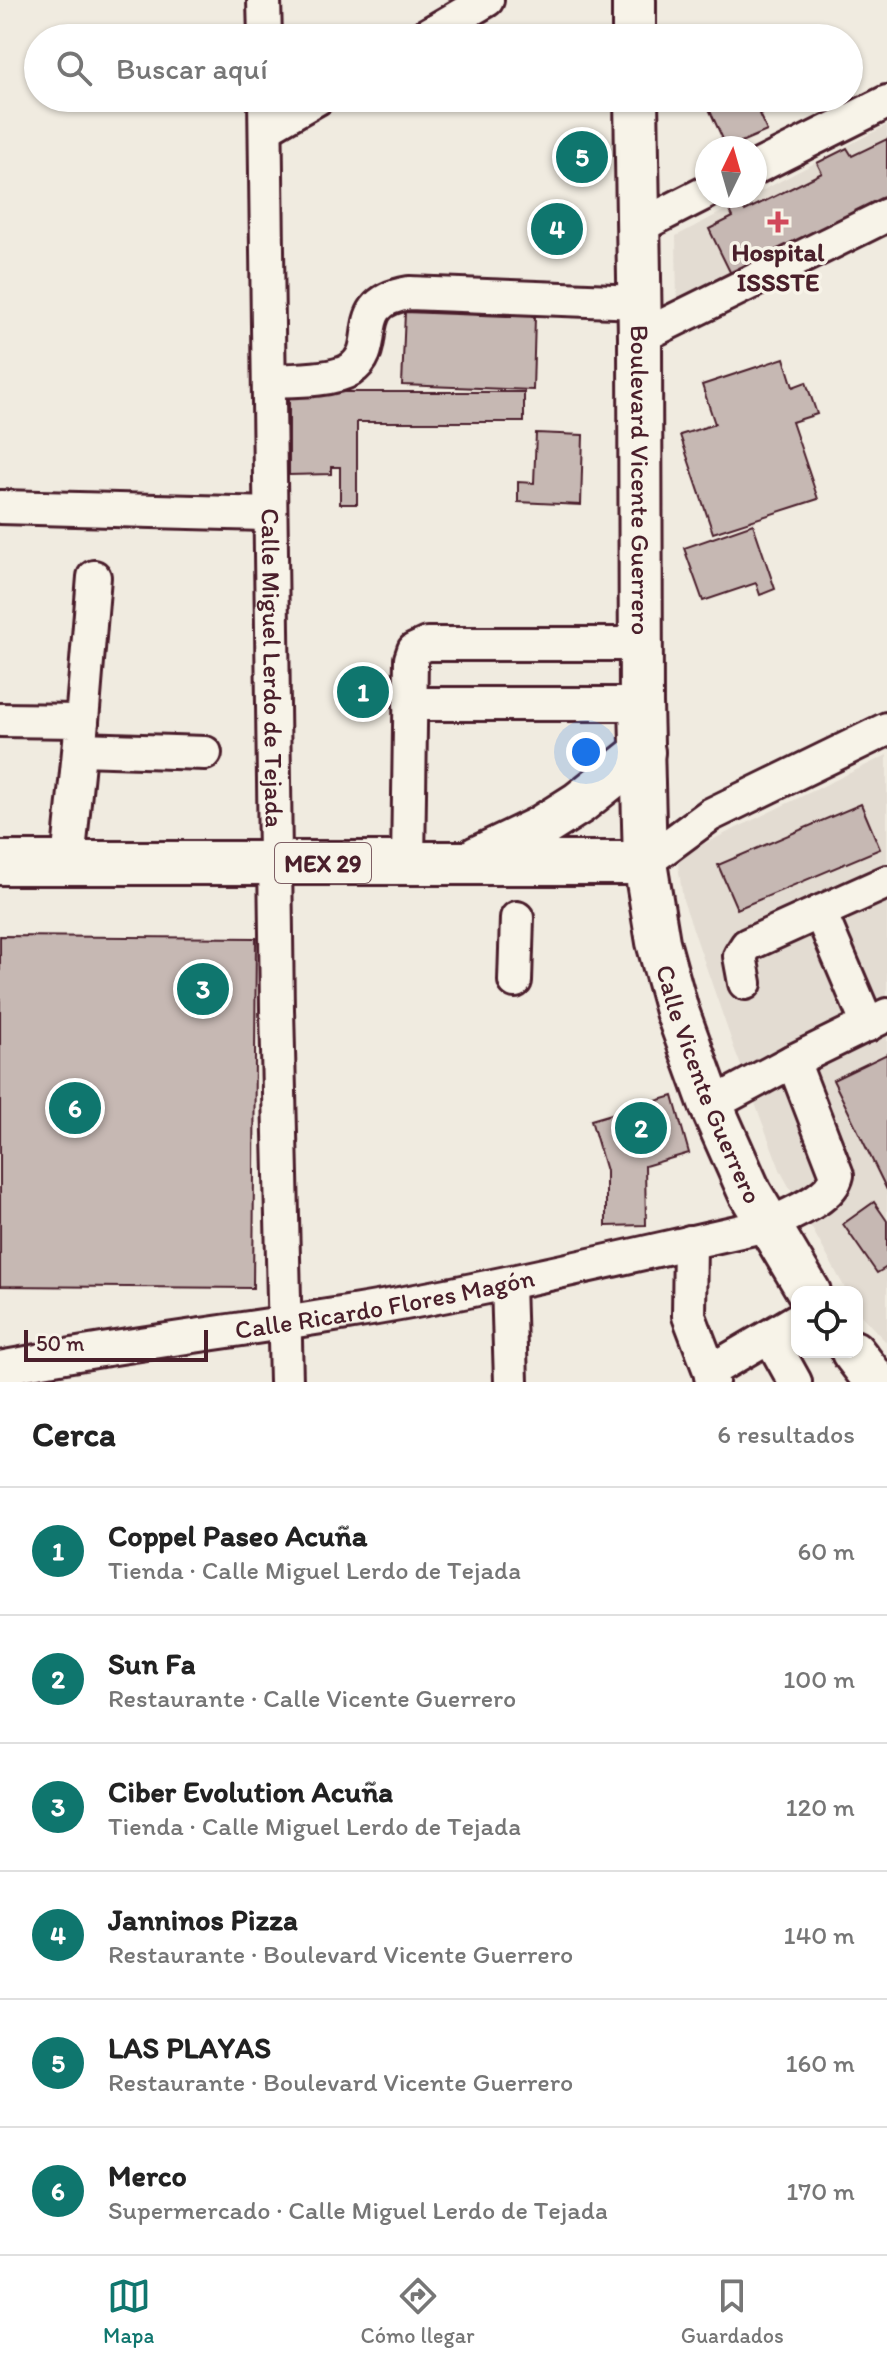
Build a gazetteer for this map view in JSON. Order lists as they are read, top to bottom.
{
  "streets": {
    "main road": ["Boulevard Vicente Guerrero", "MEX 29", "Calle Vicente Guerrero"],
    "street": ["Calle Miguel Lerdo de Tejada", "Calle Ricardo Flores Magón"]
  },
  "crossings": [
    ["Boulevard Vicente Guerrero", "MEX 29"],
    ["Boulevard Vicente Guerrero", "Calle Vicente Guerrero"],
    ["Calle Miguel Lerdo de Tejada", "MEX 29"],
    ["Calle Miguel Lerdo de Tejada", "Calle Ricardo Flores Magón"],
    ["MEX 29", "Calle Vicente Guerrero"],
    ["Calle Vicente Guerrero", "Calle Ricardo Flores Magón"]
  ],
  "places": {
    "health": ["Hospital ISSSTE"]
  },
  "scale_bar": "50 m",
  "north": "top",
  "page": {
    "search": "Buscar aquí",
    "pins": [
      "5",
      "4",
      "1",
      "3",
      "6",
      "2"
    ],
    "scale": "50 m",
    "heading": ["Cerca", "6 resultados"],
    "list": [
      {
        "mark": "1",
        "name": "Coppel Paseo Acuña",
        "note": "Tienda · Calle Miguel Lerdo de Tejada",
        "value": "60 m"
      },
      {
        "mark": "2",
        "name": "Sun Fa",
        "note": "Restaurante · Calle Vicente Guerrero",
        "value": "100 m"
      },
      {
        "mark": "3",
        "name": "Ciber Evolution Acuña",
        "note": "Tienda · Calle Miguel Lerdo de Tejada",
        "value": "120 m"
      },
      {
        "mark": "4",
        "name": "Janninos Pizza",
        "note": "Restaurante · Boulevard Vicente Guerrero",
        "value": "140 m"
      },
      {
        "mark": "5",
        "name": "LAS PLAYAS",
        "note": "Restaurante · Boulevard Vicente Guerrero",
        "value": "160 m"
      },
      {
        "mark": "6",
        "name": "Merco",
        "note": "Supermercado · Calle Miguel Lerdo de Tejada",
        "value": "170 m"
      }
    ],
    "nav": ["Mapa", "Cómo llegar", "Guardados"]
  }
}
